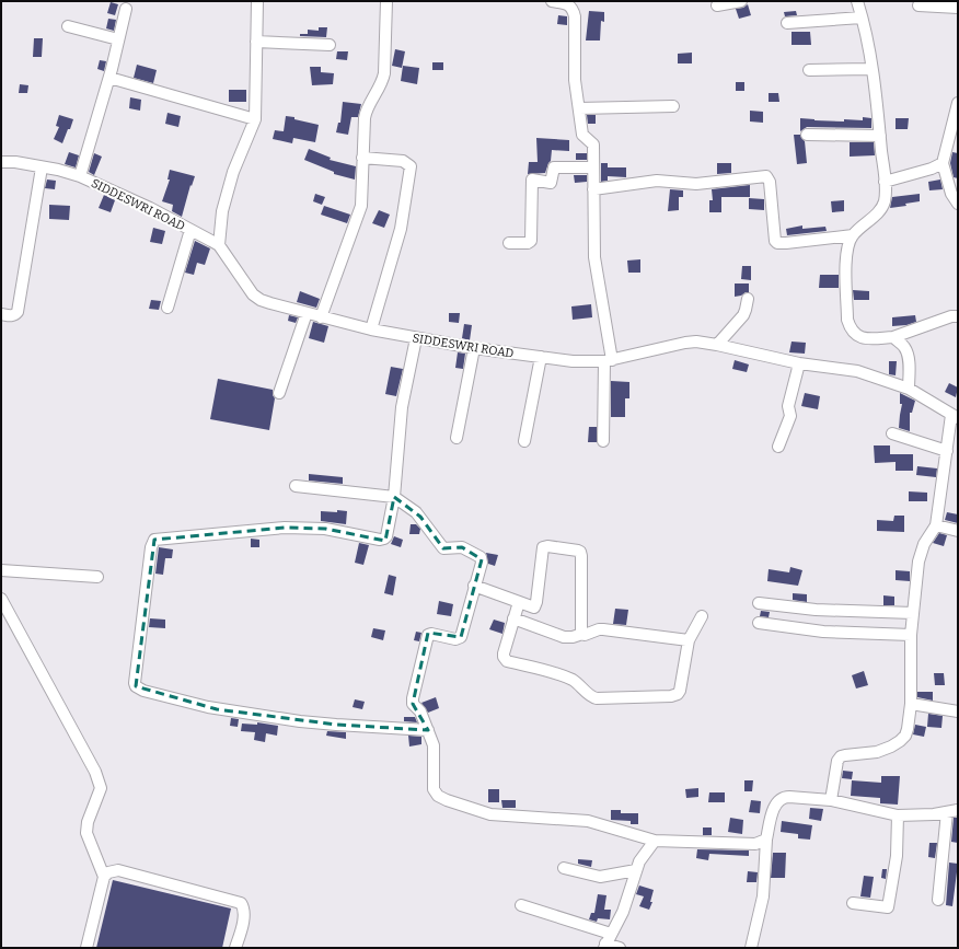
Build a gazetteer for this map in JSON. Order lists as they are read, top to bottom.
{
  "streets": {
    "street": ["SIDDESWRI ROAD"]
  }
}
